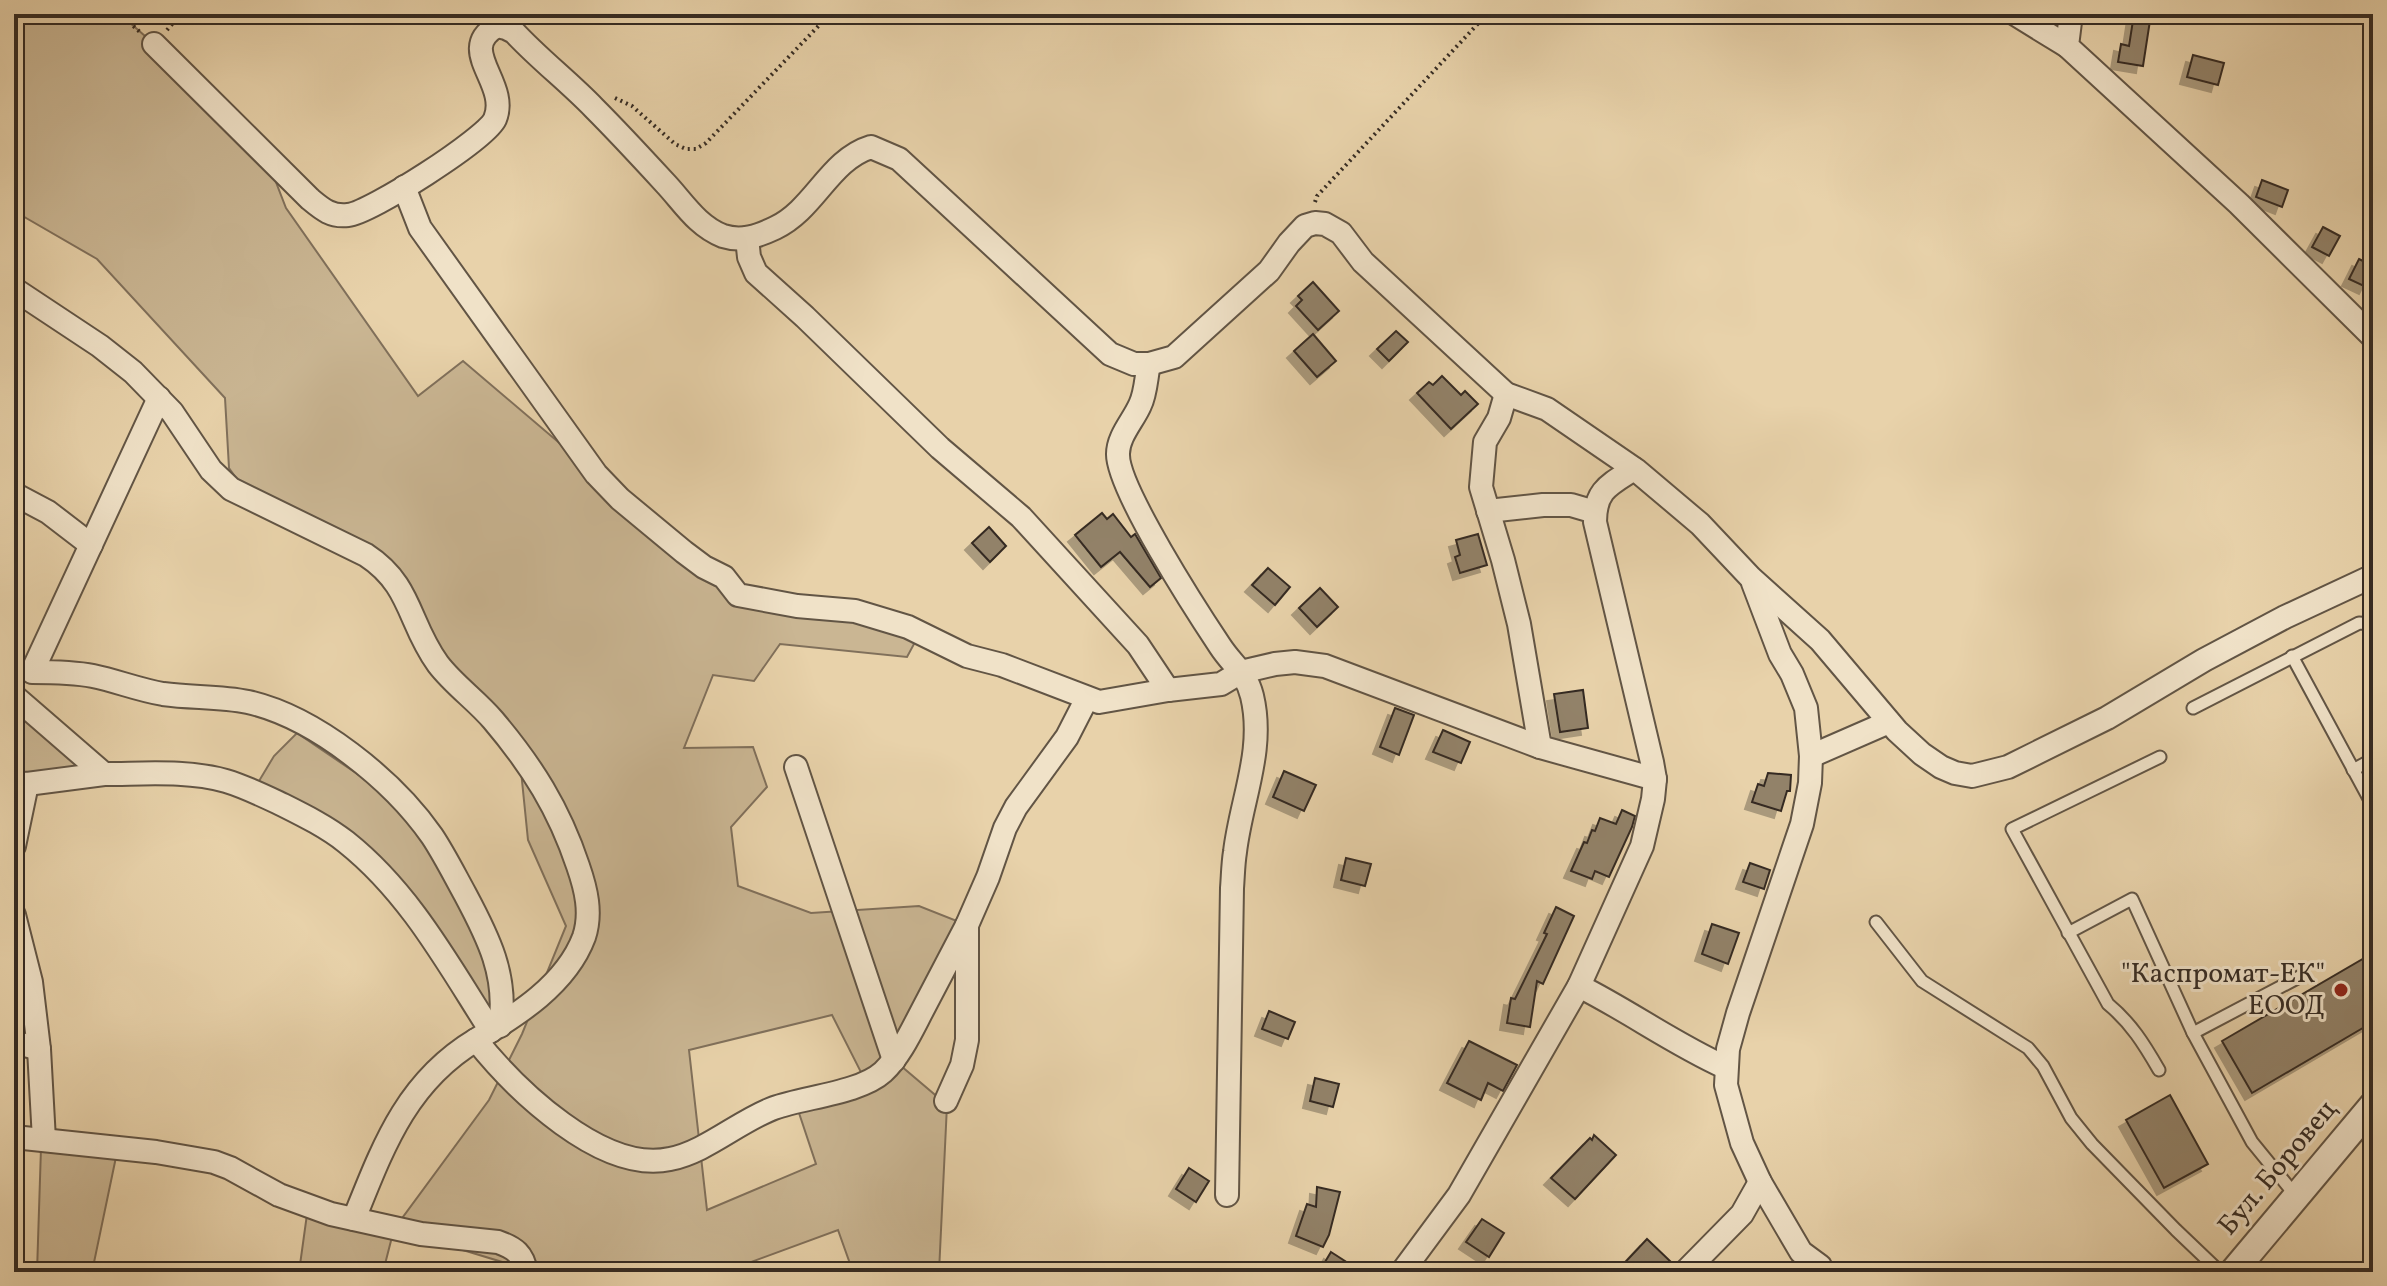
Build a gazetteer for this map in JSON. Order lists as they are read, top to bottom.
{
  "streets": {
    "street": ["Бул. Боровец"]
  },
  "places": ["\"Каспромат-ЕК\" ЕООД"]
}
